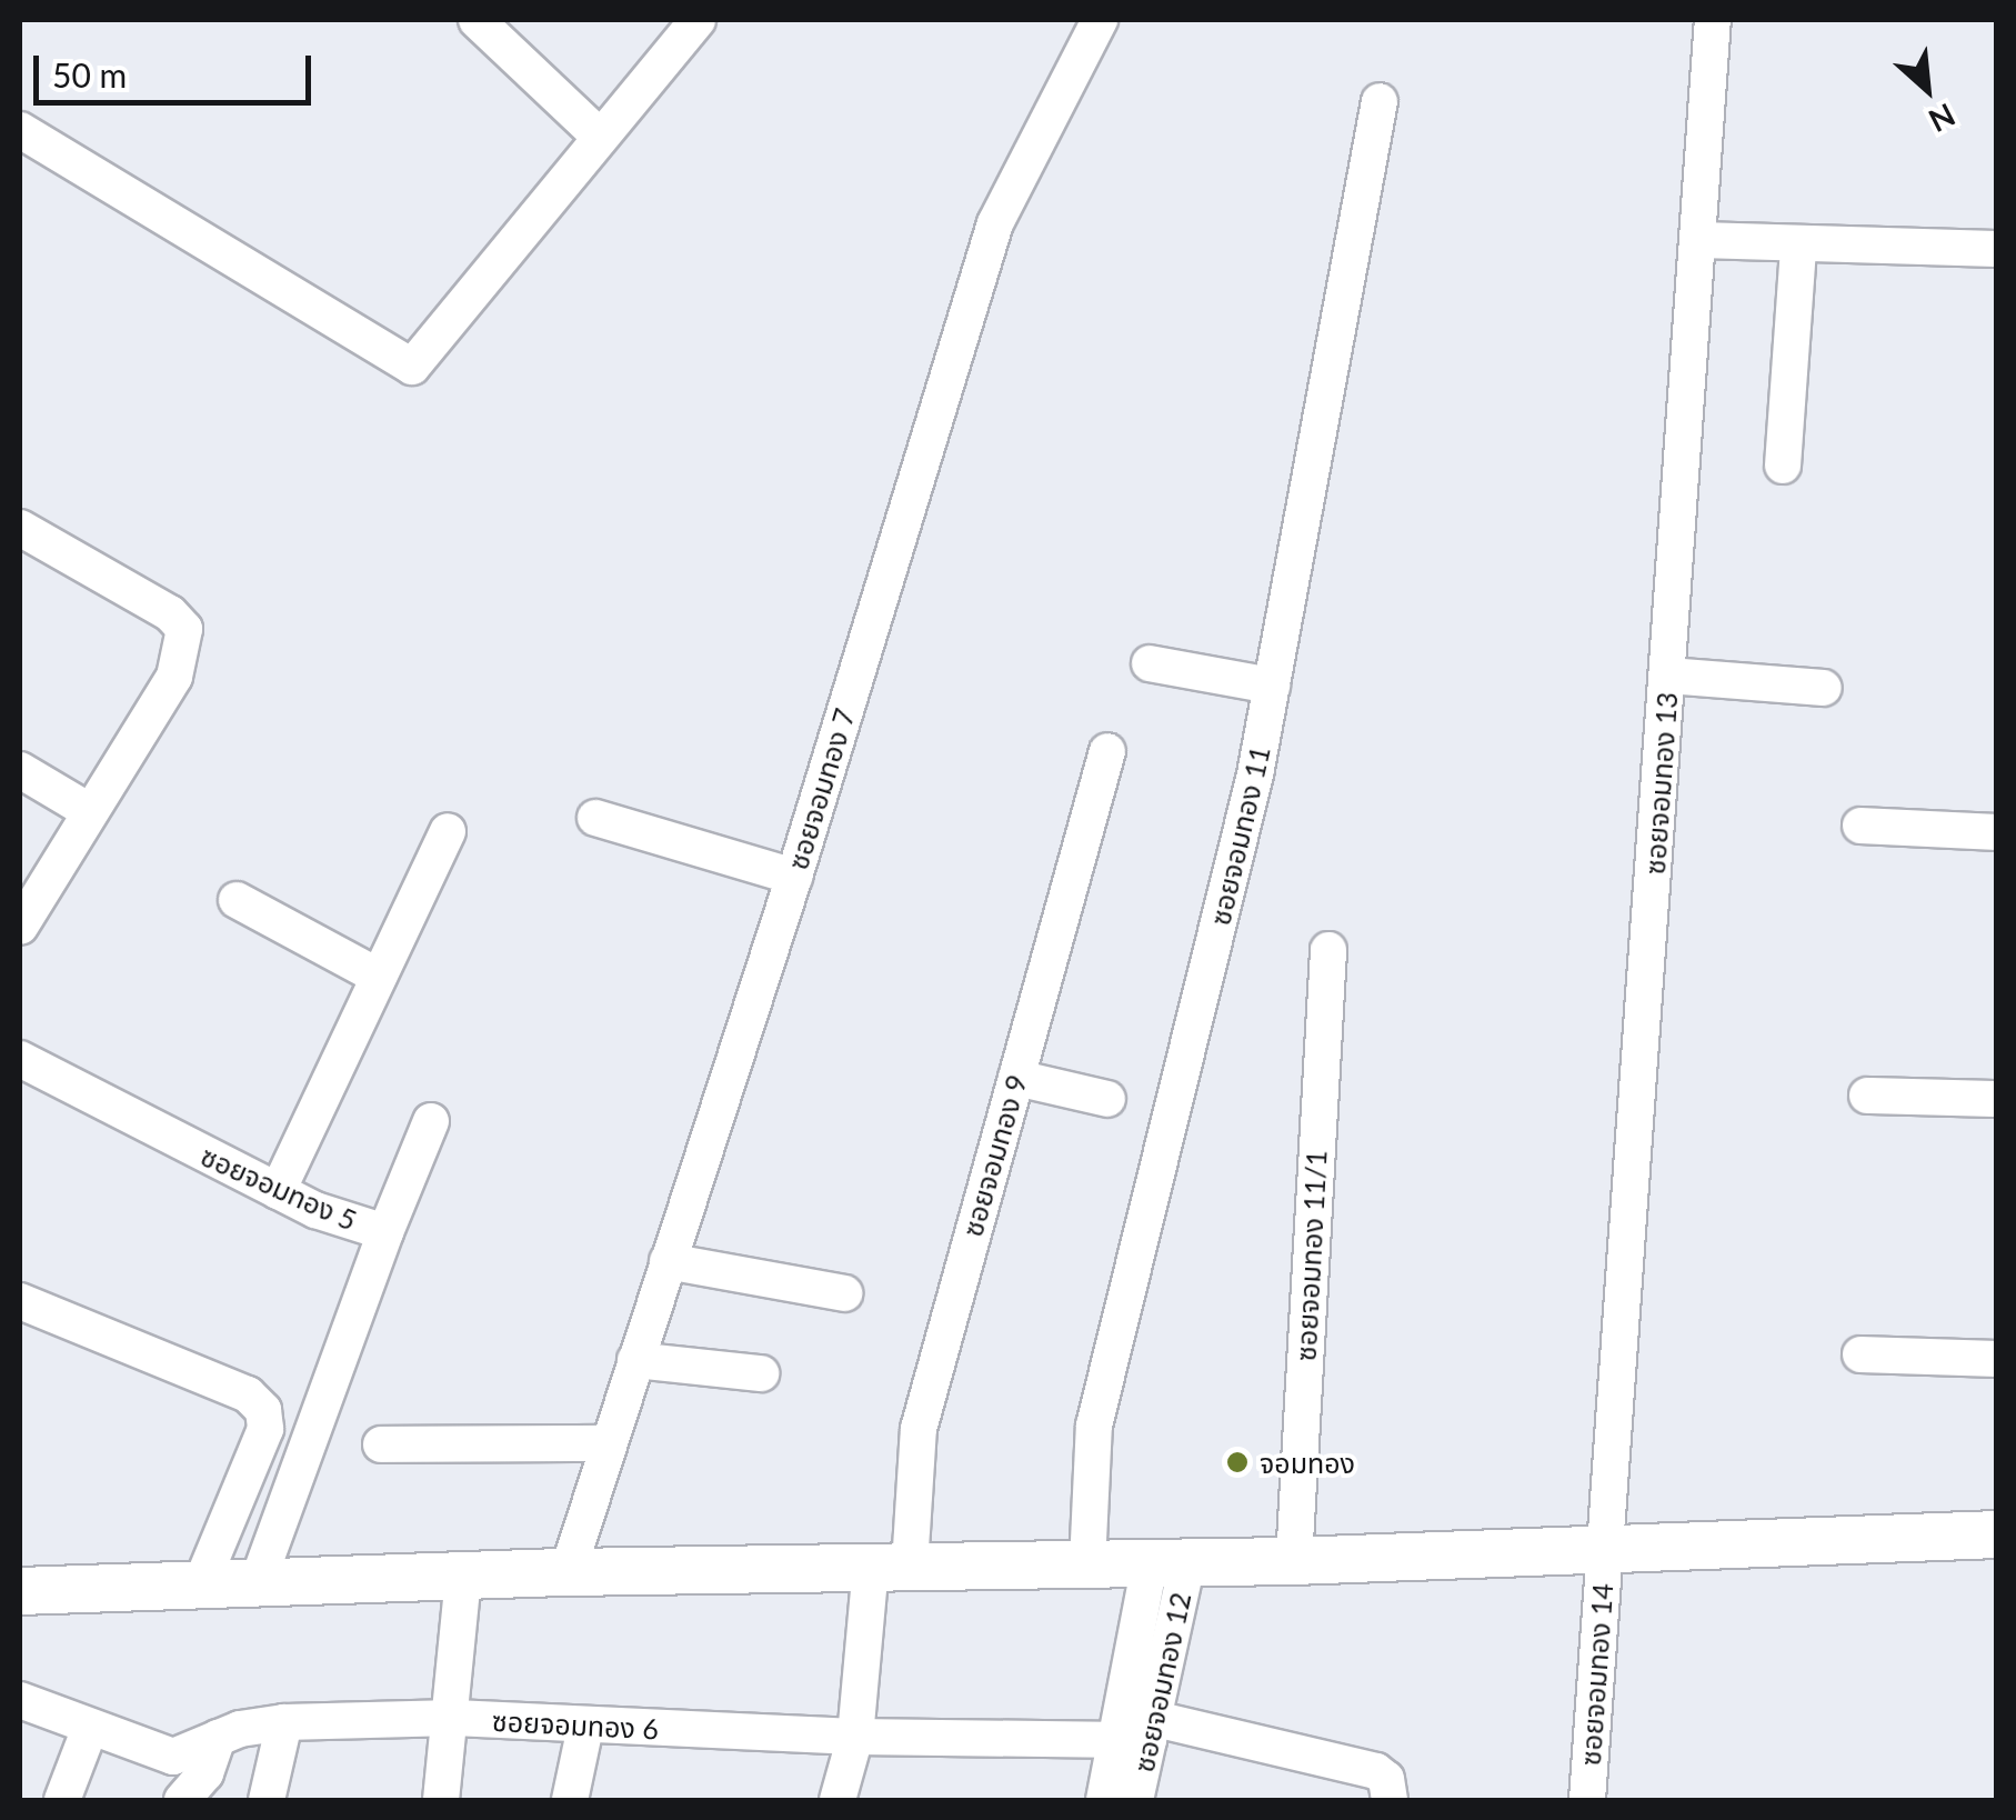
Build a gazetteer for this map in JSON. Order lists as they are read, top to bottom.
{
  "streets": {
    "street": [
      "ซอยจอมทอง 13",
      "ซอยจอมทอง 7",
      "ซอยจอมทอง 11",
      "ซอยจอมทอง 9",
      "ซอยจอมทอง 5",
      "ซอยจอมทอง 11/1",
      "ซอยจอมทอง 14",
      "ซอยจอมทอง 12",
      "ซอยจอมทอง 6"
    ]
  },
  "crossings": [
    ["ซอยจอมทอง 13", "ซอยจอมทอง 14"],
    ["ซอยจอมทอง 9", "ซอยจอมทอง 6"],
    ["ซอยจอมทอง 12", "ซอยจอมทอง 6"]
  ],
  "places": ["จอมทอง"],
  "scale_bar": "50 m",
  "north": "bottom right"
}
